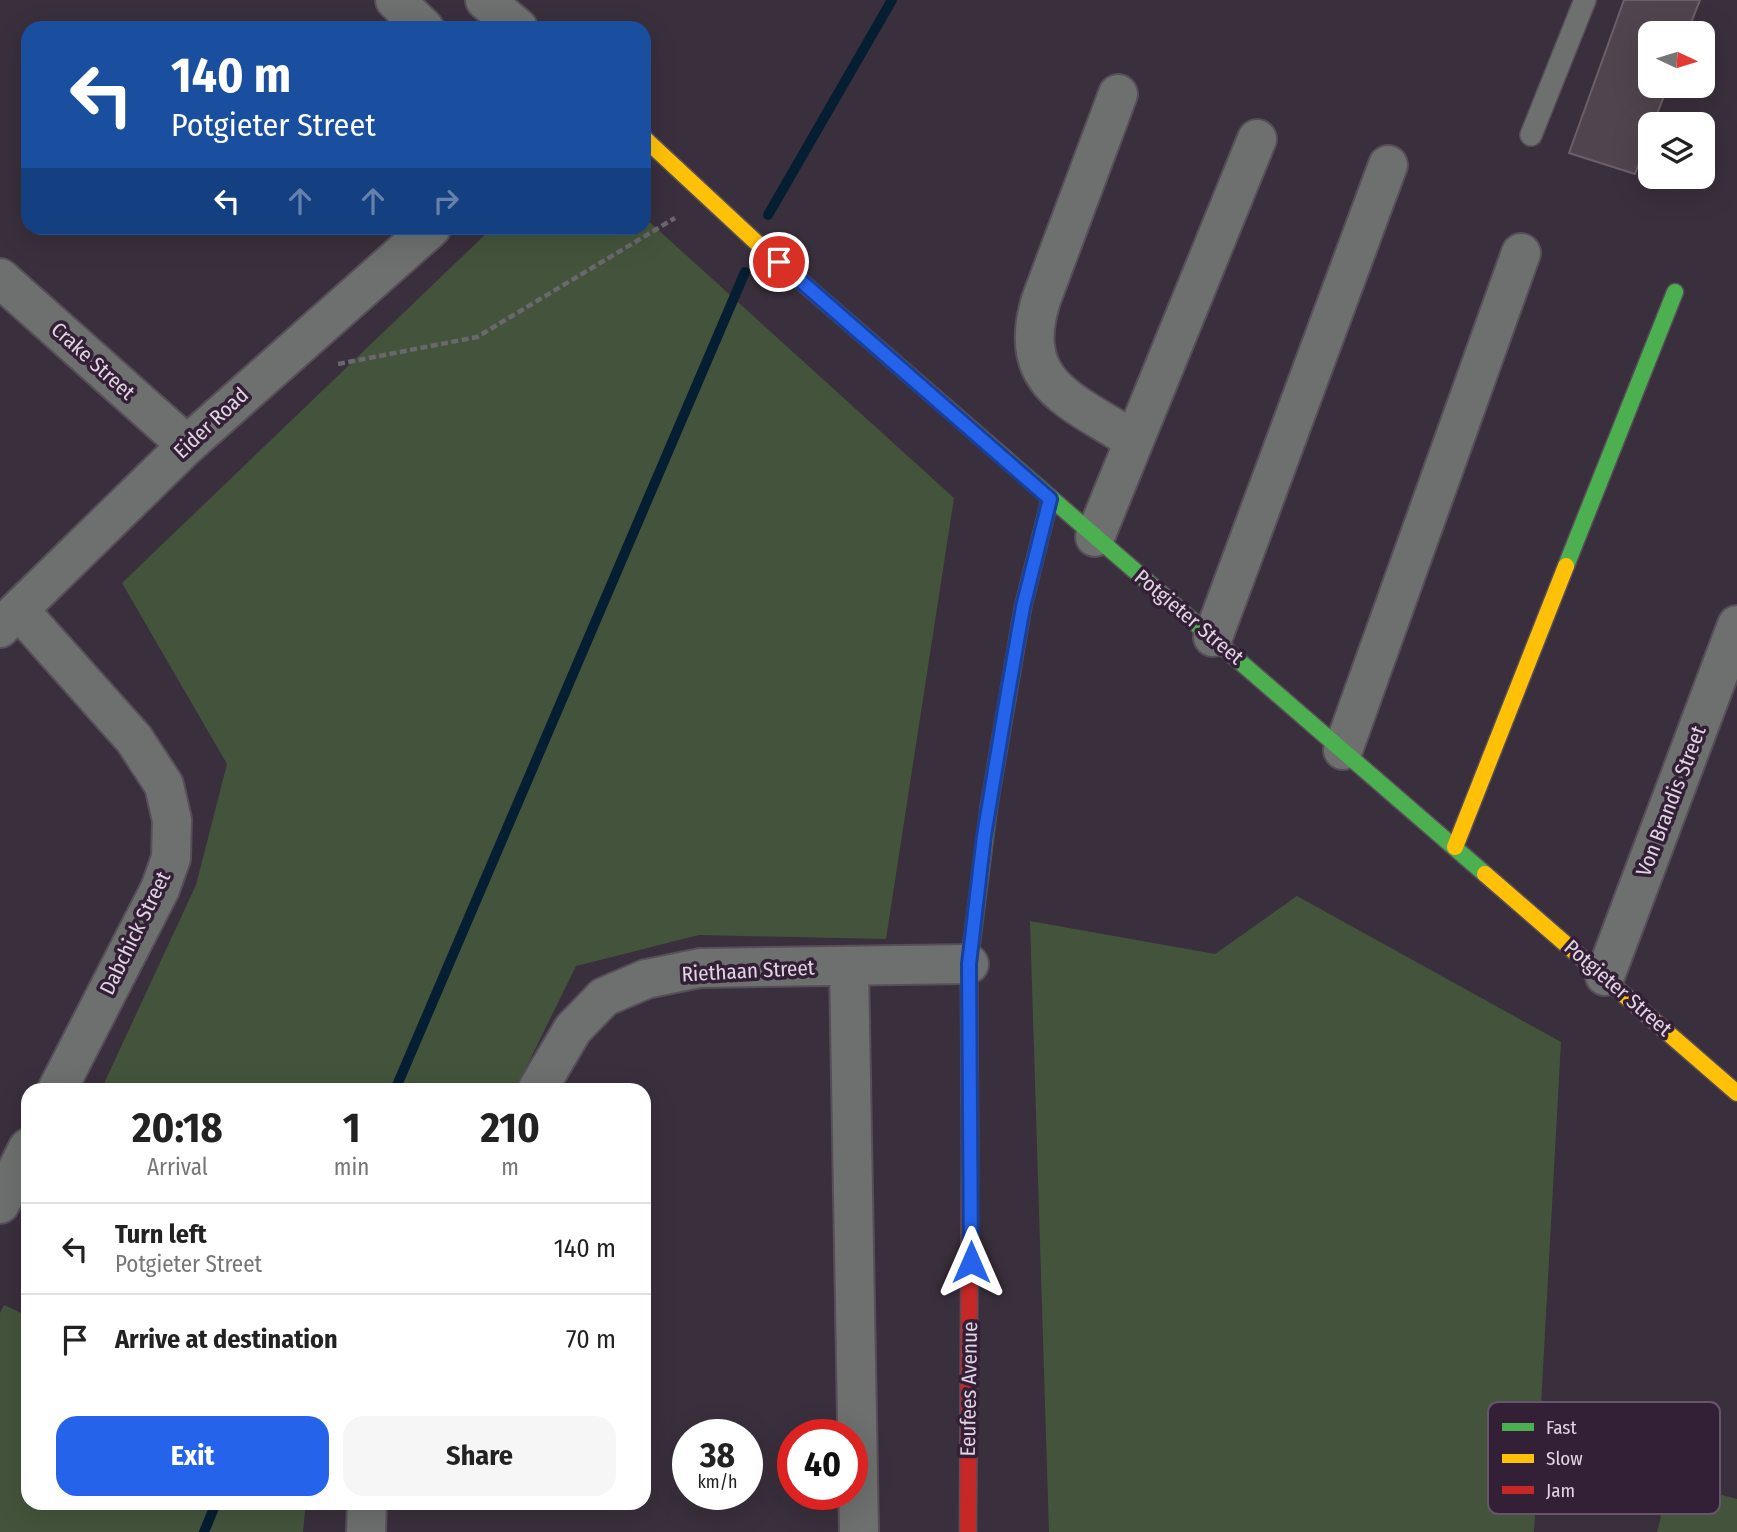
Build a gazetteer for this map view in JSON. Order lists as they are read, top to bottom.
{
  "streets": {
    "street": [
      "Crake Street",
      "Eider Road",
      "Potgieter Street",
      "Von Brandis Street",
      "Dabchick Street",
      "Riethaan Street",
      "Eeufees Avenue"
    ]
  },
  "crossings": [
    ["Crake Street", "Eider Road"],
    ["Eider Road", "Dabchick Street"],
    ["Potgieter Street", "Von Brandis Street"],
    ["Potgieter Street", "Eeufees Avenue"],
    ["Riethaan Street", "Eeufees Avenue"]
  ],
  "legend": ["Fast", "Slow", "Jam"],
  "north": "right",
  "page": {
    "turn": ["140 m", "Potgieter Street"],
    "eta": [
      "20:18",
      "Arrival",
      "1",
      "min",
      "210",
      "m"
    ],
    "list": [
      {
        "name": "Turn left",
        "note": "Potgieter Street",
        "value": "140 m"
      },
      {
        "name": "Arrive at destination",
        "value": "70 m"
      }
    ],
    "buttons": ["Exit", "Share"],
    "speed": "38 km/h",
    "limit": "40"
  }
}
